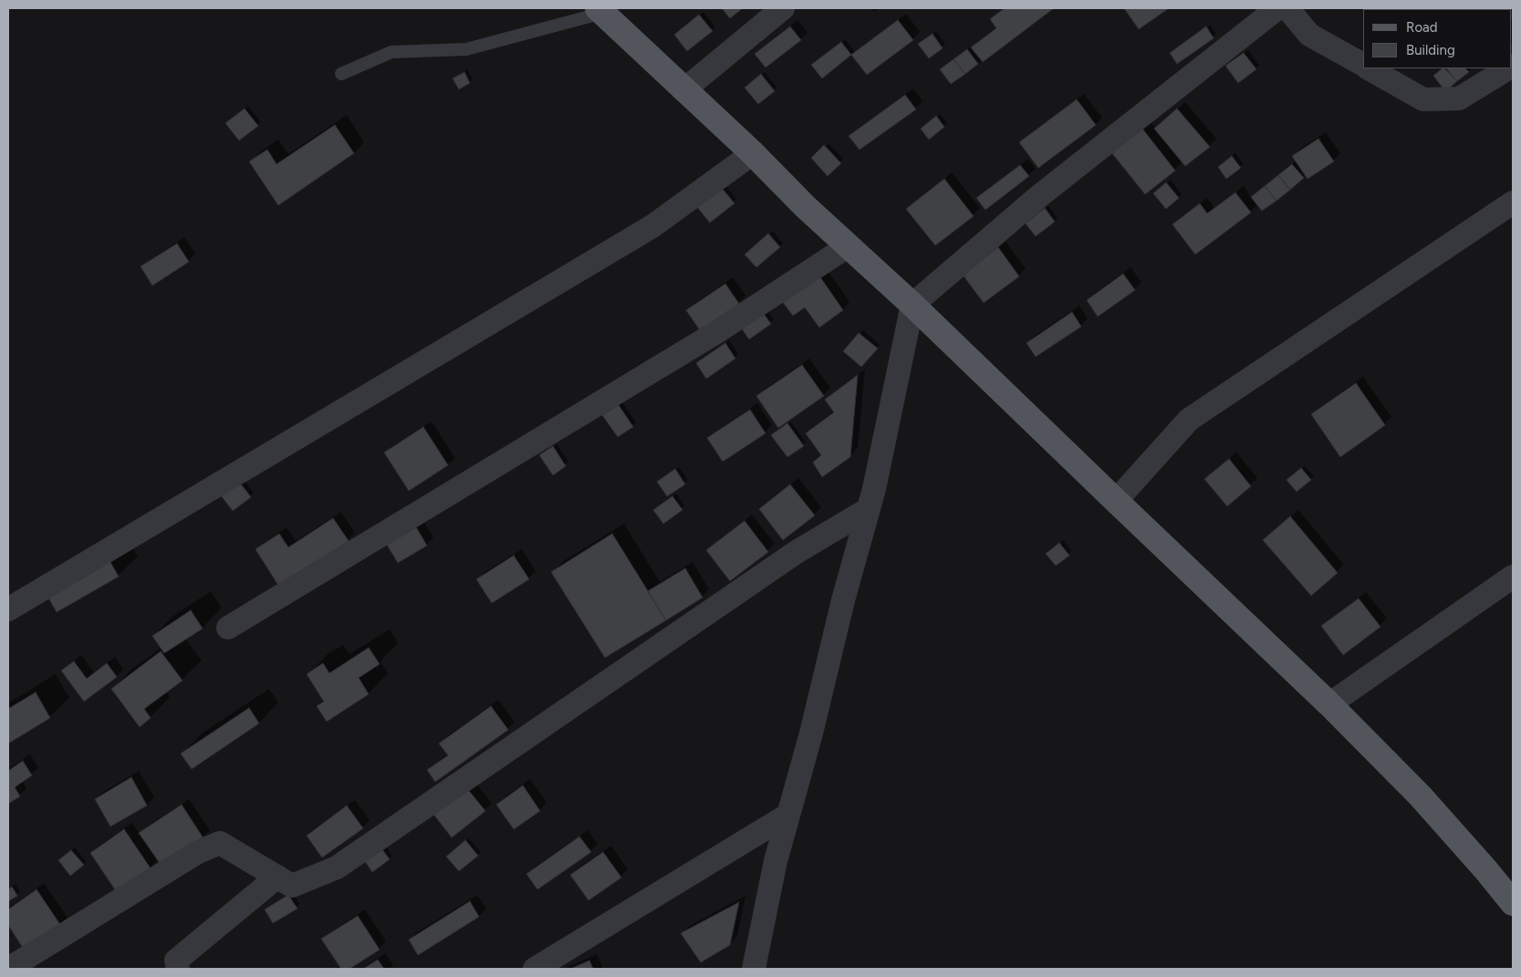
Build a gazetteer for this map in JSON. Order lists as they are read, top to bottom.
{
  "legend": ["Road", "Building"]
}
